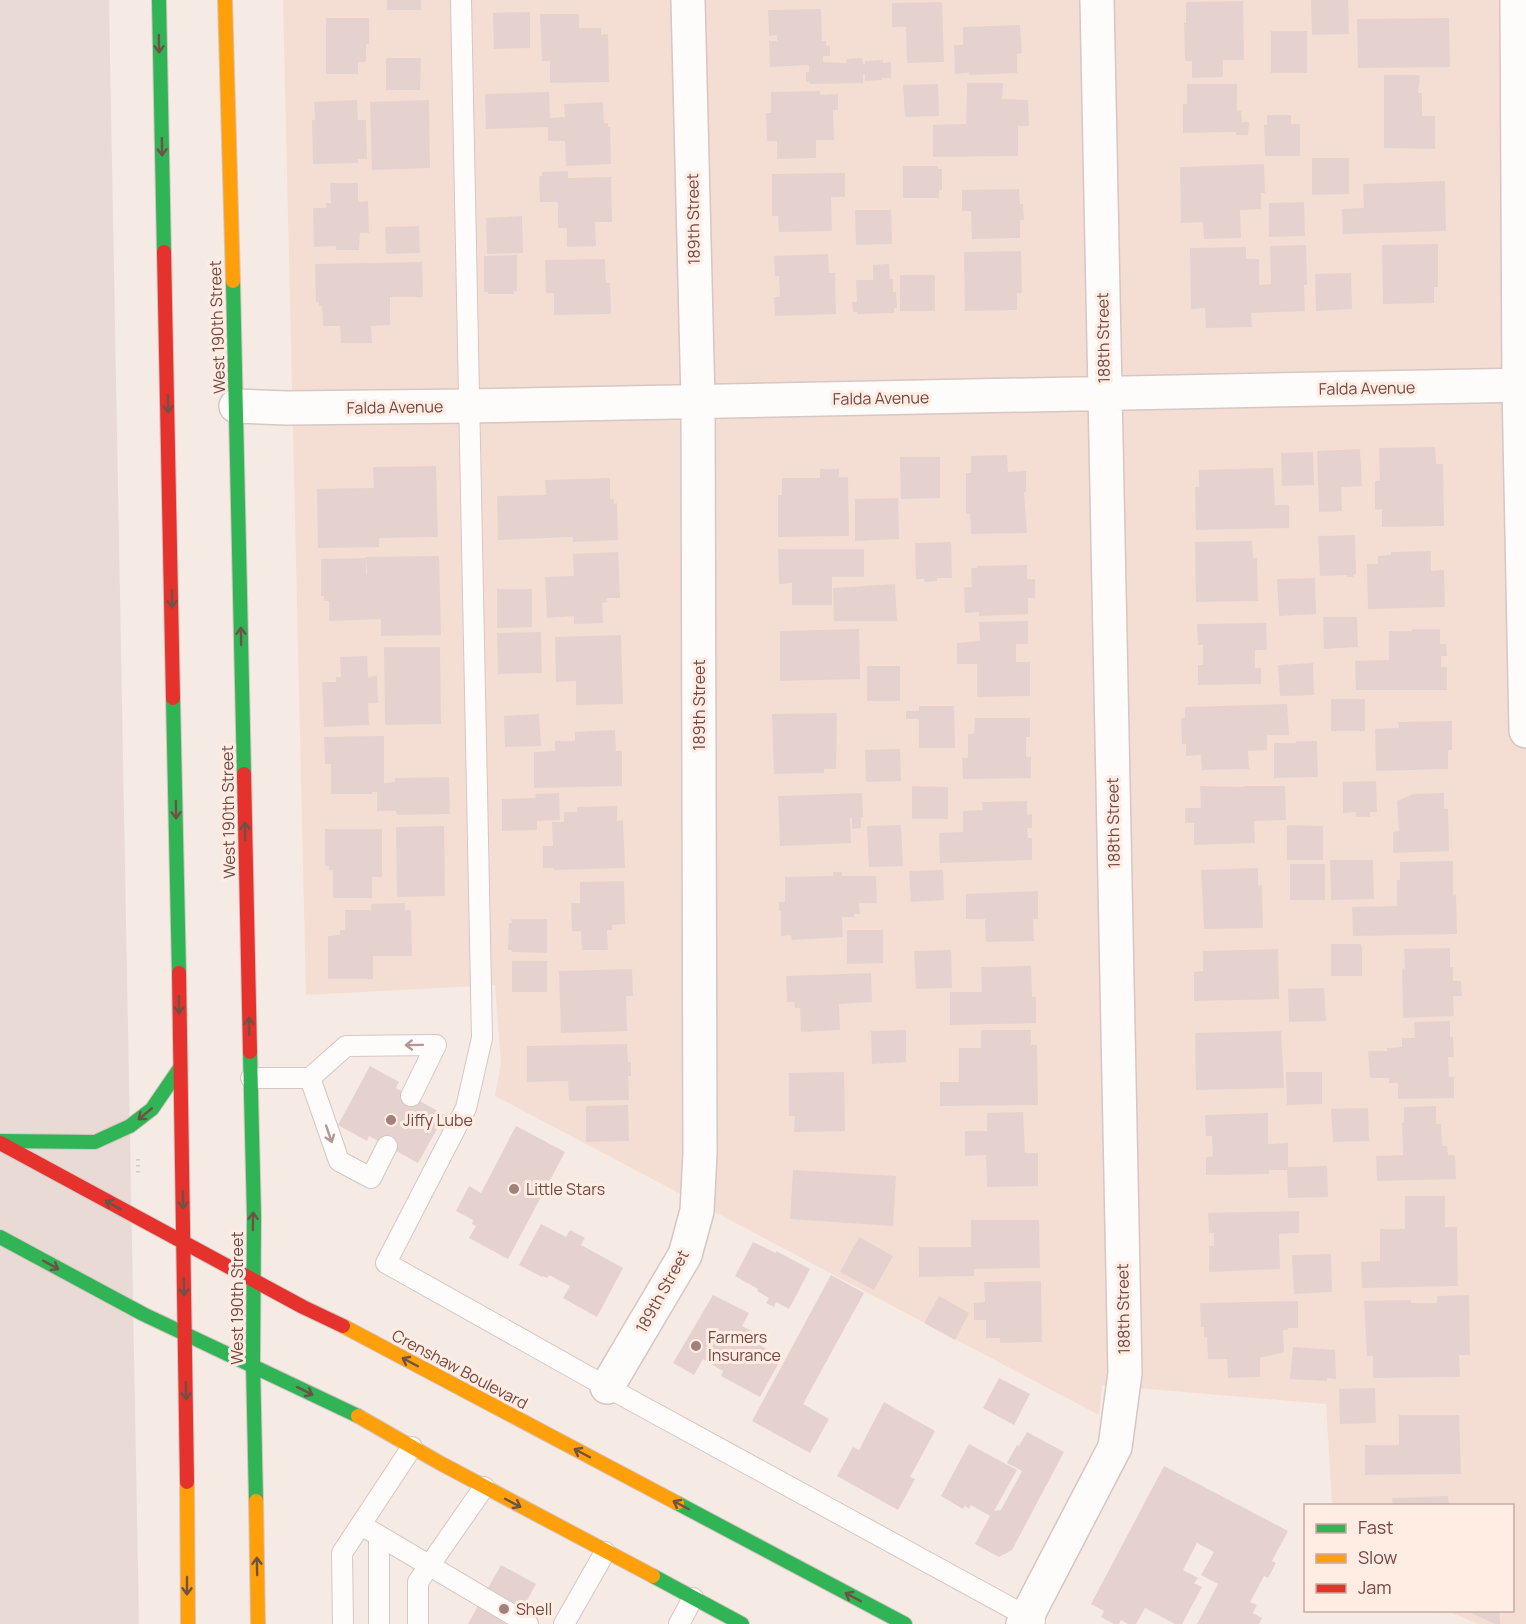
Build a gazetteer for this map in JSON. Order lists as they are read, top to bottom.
{
  "streets": {
    "main road": ["West 190th Street", "Crenshaw Boulevard"],
    "street": ["189th Street", "188th Street", "Falda Avenue"]
  },
  "crossings": [
    ["189th Street", "Falda Avenue"],
    ["West 190th Street", "Falda Avenue"],
    ["West 190th Street", "Crenshaw Boulevard"],
    ["188th Street", "Falda Avenue"]
  ],
  "places": [
    "Jiffy Lube",
    "Little Stars",
    "Farmers Insurance",
    "Shell"
  ],
  "legend": ["Fast", "Slow", "Jam"]
}
